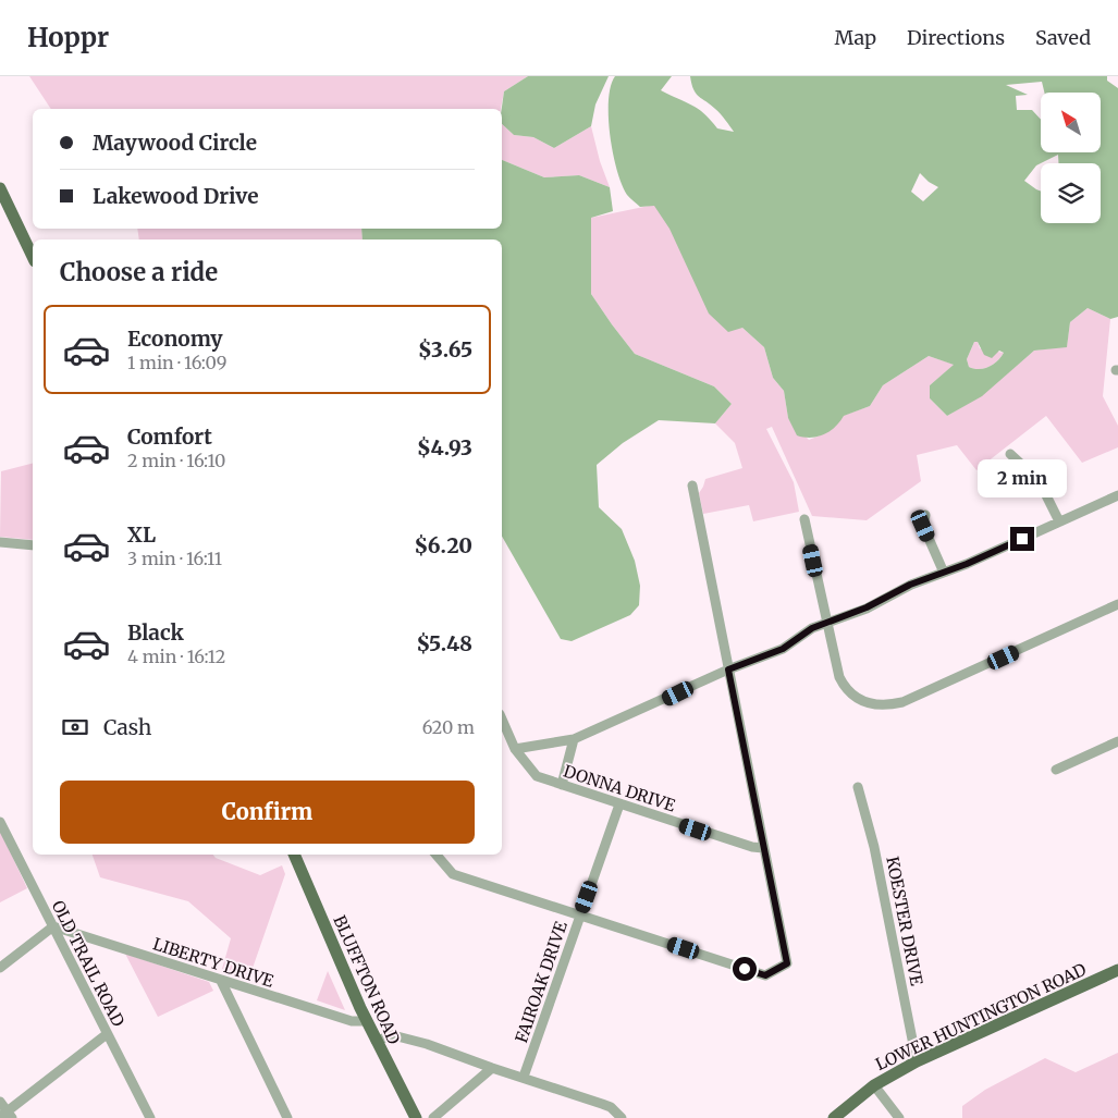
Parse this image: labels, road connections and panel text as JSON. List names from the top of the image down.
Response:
{
  "streets": {
    "main road": ["BLUFFTON ROAD", "LOWER HUNTINGTON ROAD"],
    "street": [
      "DONNA DRIVE",
      "KOESTER DRIVE",
      "LIBERTY DRIVE",
      "OLD TRAIL ROAD",
      "FAIROAK DRIVE"
    ]
  },
  "crossings": [
    ["DONNA DRIVE", "FAIROAK DRIVE"],
    ["KOESTER DRIVE", "LOWER HUNTINGTON ROAD"],
    ["LIBERTY DRIVE", "OLD TRAIL ROAD"],
    ["LIBERTY DRIVE", "BLUFFTON ROAD"]
  ],
  "north": "top left",
  "page": {
    "header": "Hoppr",
    "nav": ["Map", "Directions", "Saved"],
    "banner": ["Maywood Circle", "Lakewood Drive"],
    "heading": "Choose a ride",
    "list": [
      {
        "name": "Economy",
        "note": "1 min · 16:09",
        "value": "$3.65"
      },
      {
        "name": "Comfort",
        "note": "2 min · 16:10",
        "value": "$4.93"
      },
      {
        "name": "XL",
        "note": "3 min · 16:11",
        "value": "$6.20"
      },
      {
        "name": "Black",
        "note": "4 min · 16:12",
        "value": "$5.48"
      }
    ],
    "bubble": "2 min",
    "pay": ["Cash", "620 m"],
    "buttons": "Confirm"
  }
}
